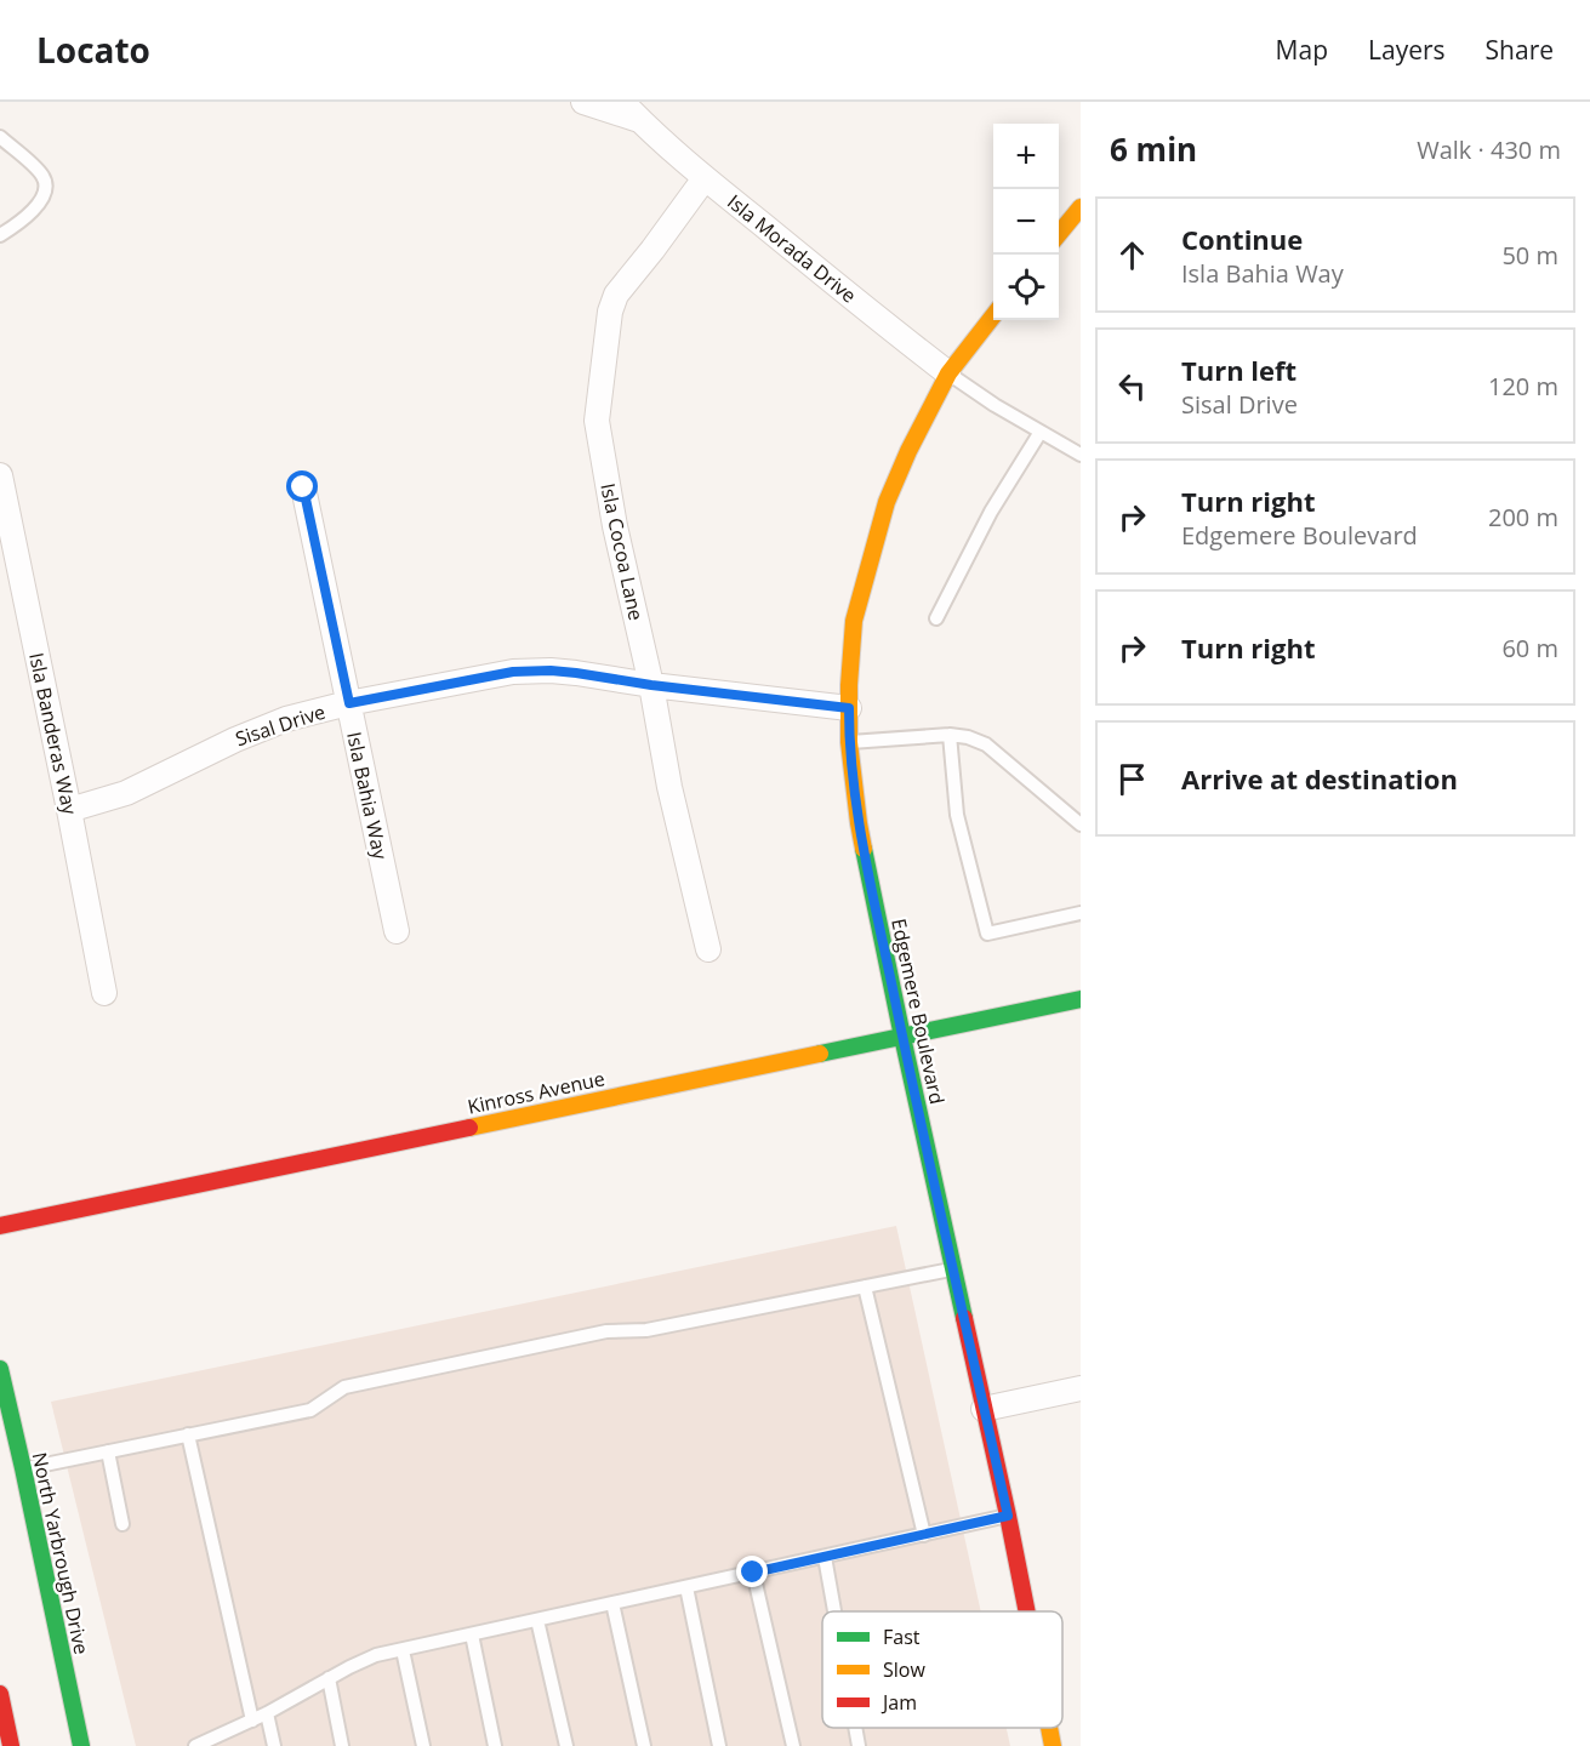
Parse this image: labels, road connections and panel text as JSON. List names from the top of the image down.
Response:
{
  "streets": {
    "main road": ["Edgemere Boulevard", "Kinross Avenue", "North Yarbrough Drive"],
    "street": [
      "Isla Morada Drive",
      "Isla Cocoa Lane",
      "Sisal Drive",
      "Isla Banderas Way",
      "Isla Bahia Way"
    ]
  },
  "crossings": [
    ["Isla Morada Drive", "Isla Cocoa Lane"],
    ["Isla Morada Drive", "Edgemere Boulevard"],
    ["Isla Cocoa Lane", "Sisal Drive"],
    ["Sisal Drive", "Isla Banderas Way"],
    ["Sisal Drive", "Isla Bahia Way"],
    ["Sisal Drive", "Edgemere Boulevard"],
    ["Edgemere Boulevard", "Kinross Avenue"]
  ],
  "legend": ["Fast", "Slow", "Jam"],
  "page": {
    "header": "Locato",
    "nav": ["Map", "Layers", "Share"],
    "heading": ["6 min", "Walk · 430 m"],
    "map_buttons": ["+", "−"],
    "list": [
      ["Continue", "Isla Bahia Way", "50 m"],
      ["Turn left", "Sisal Drive", "120 m"],
      ["Turn right", "Edgemere Boulevard", "200 m"],
      ["Turn right", "60 m"],
      "Arrive at destination"
    ]
  }
}
